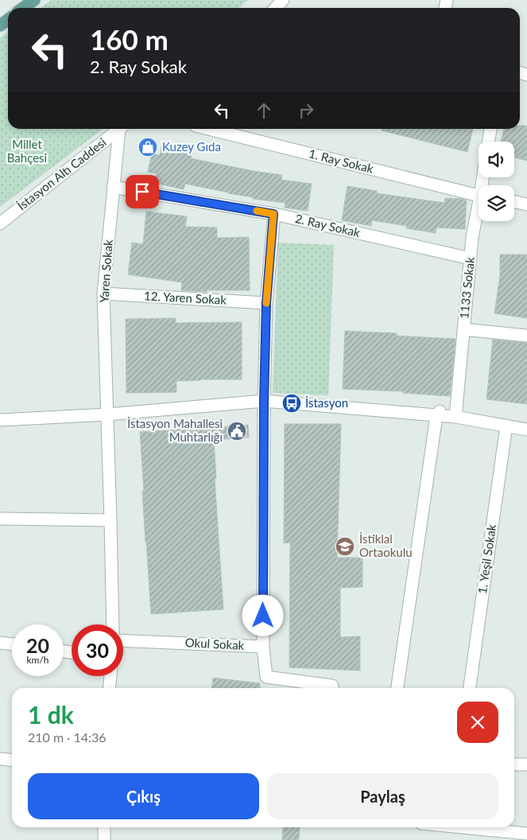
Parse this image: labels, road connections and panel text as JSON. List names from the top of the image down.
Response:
{
  "streets": {
    "street": [
      "1. Ray Sokak",
      "İstasyon Altı Caddesi",
      "2. Ray Sokak",
      "Yaren Sokak",
      "1133 Sokak",
      "12. Yaren Sokak",
      "1. Yeşil Sokak",
      "Okul Sokak"
    ]
  },
  "crossings": [
    ["2. Ray Sokak", "Yaren Sokak"],
    ["2. Ray Sokak", "1133 Sokak"],
    ["Yaren Sokak", "12. Yaren Sokak"]
  ],
  "parks": ["Millet Bahçesi"],
  "places": {
    "shop": ["Kuzey Gıda"],
    "bus stop": ["İstasyon"],
    "public building": ["İstasyon Mahallesi Muhtarlığı"],
    "school or university": ["İstiklal Ortaokulu"]
  },
  "page": {
    "turn": ["160 m", "2. Ray Sokak"],
    "speed": "20 km/h",
    "limit": "30",
    "heading": ["1 dk", "210 m · 14:36"],
    "buttons": ["Çıkış", "Paylaş"]
  }
}
